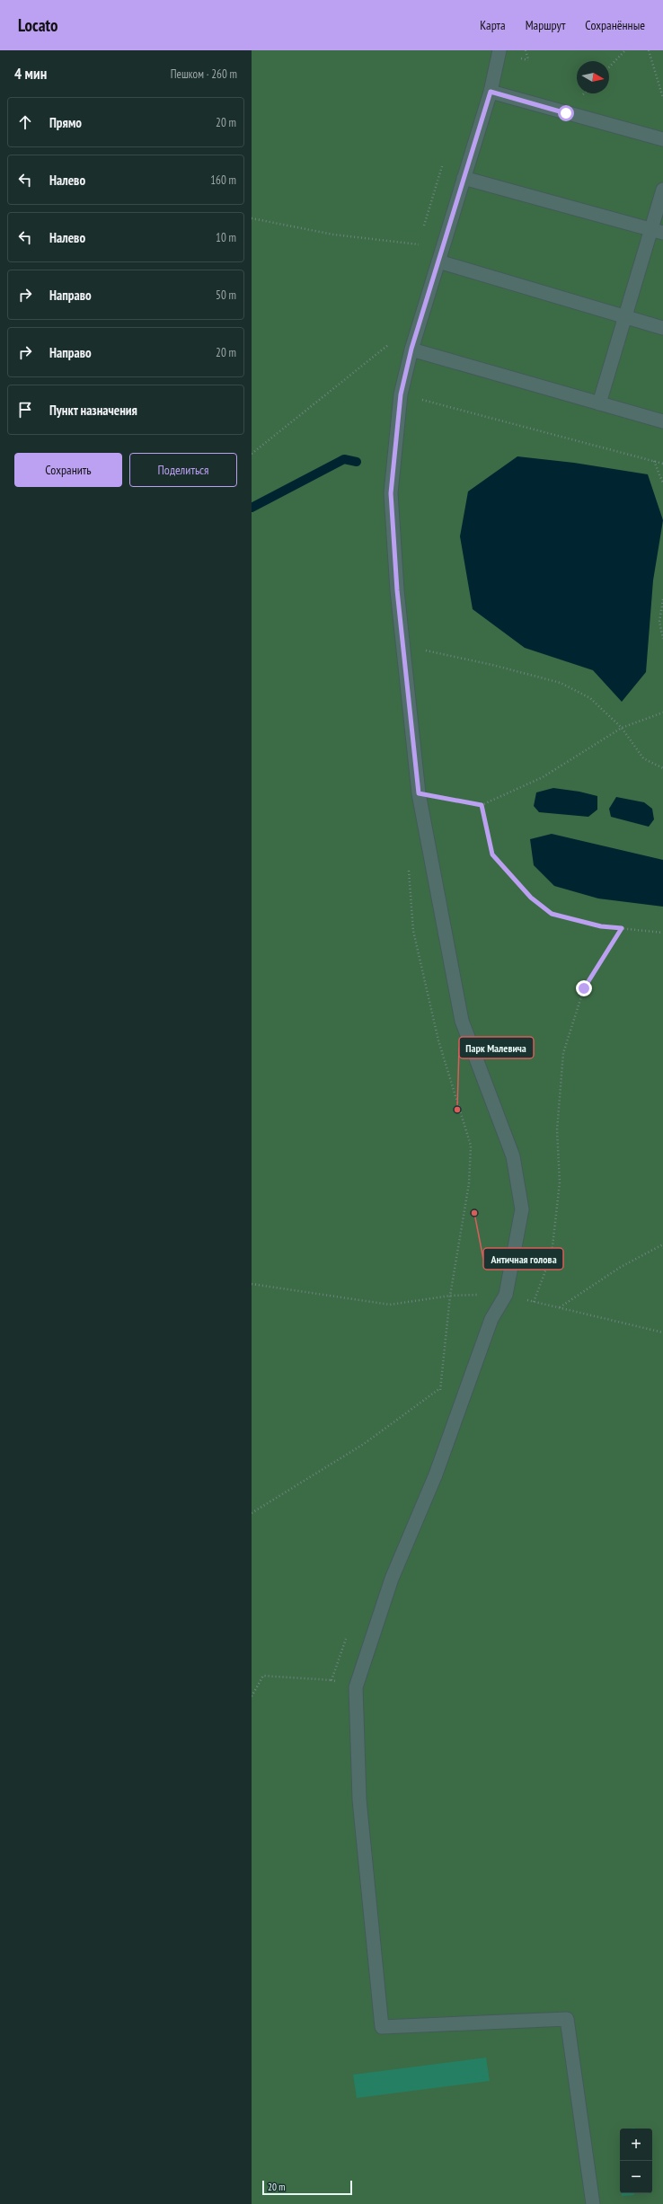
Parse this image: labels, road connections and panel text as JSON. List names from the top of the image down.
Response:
{
  "places": ["Парк Малевича", "Античная голова"],
  "scale_bar": "20 m",
  "north": "right",
  "page": {
    "header": "Locato",
    "nav": ["Карта", "Маршрут", "Сохранённые"],
    "heading": ["4 мин", "Пешком · 260 m"],
    "list": [
      ["Прямо", "20 m"],
      ["Налево", "160 m"],
      ["Налево", "10 m"],
      ["Направо", "50 m"],
      ["Направо", "20 m"],
      "Пункт назначения"
    ],
    "buttons": ["Сохранить", "Поделиться"],
    "map_buttons": ["+", "−"],
    "scale": "20 m"
  }
}
